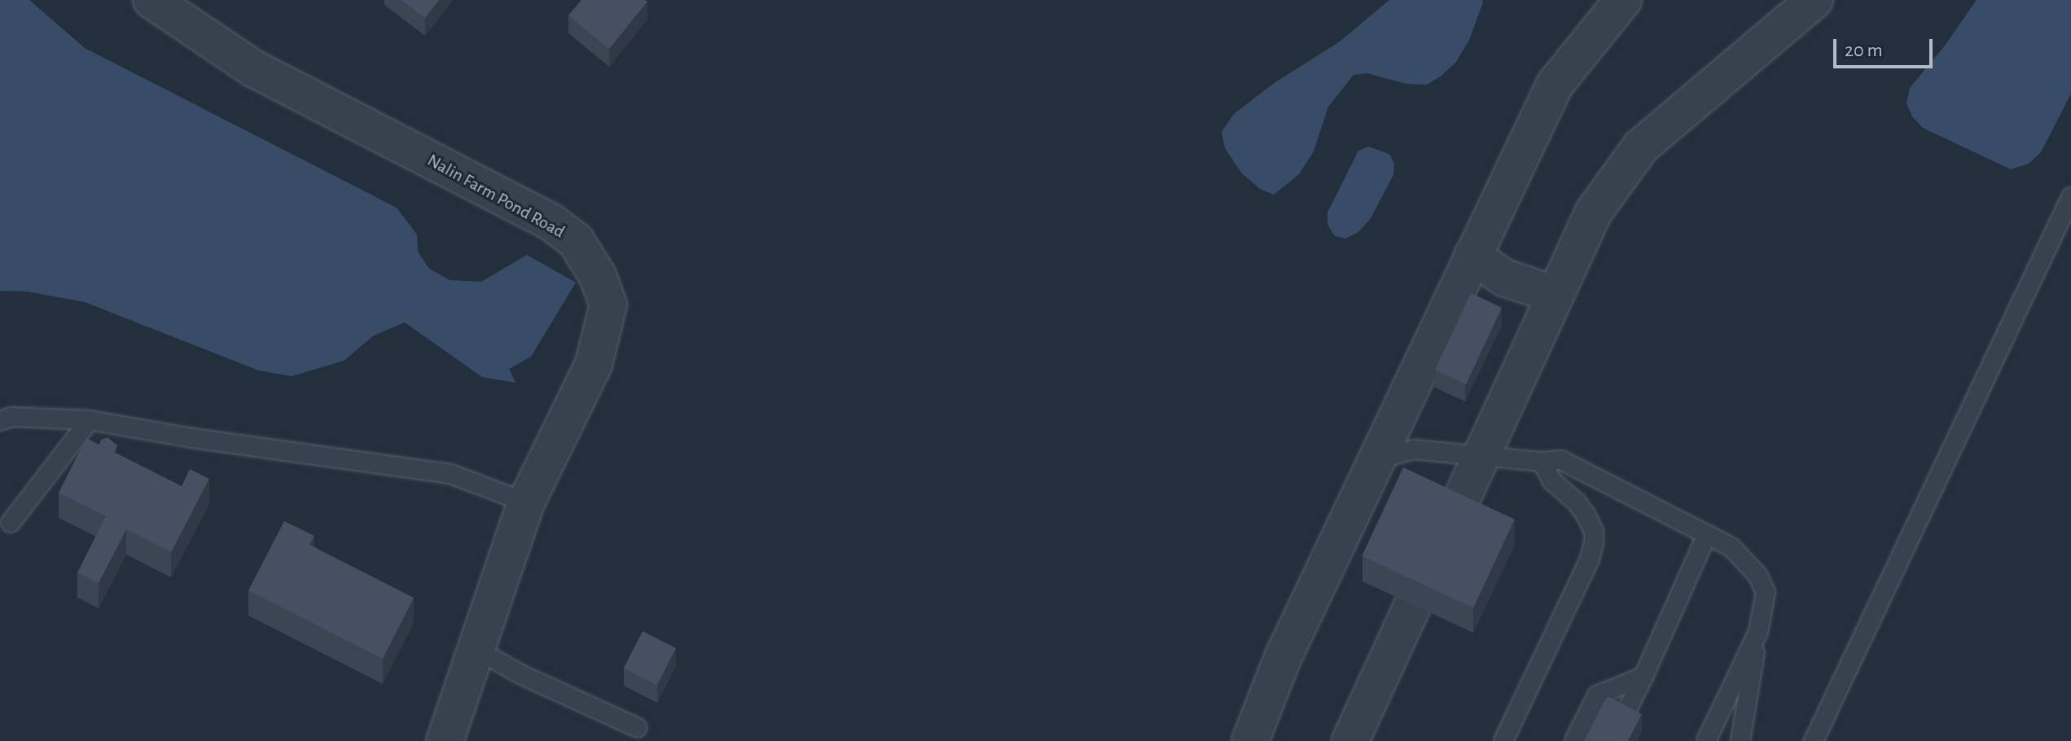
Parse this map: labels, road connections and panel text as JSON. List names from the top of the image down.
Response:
{
  "streets": {
    "street": ["Nalin Farm Pond Road"]
  },
  "scale_bar": "20 m"
}
